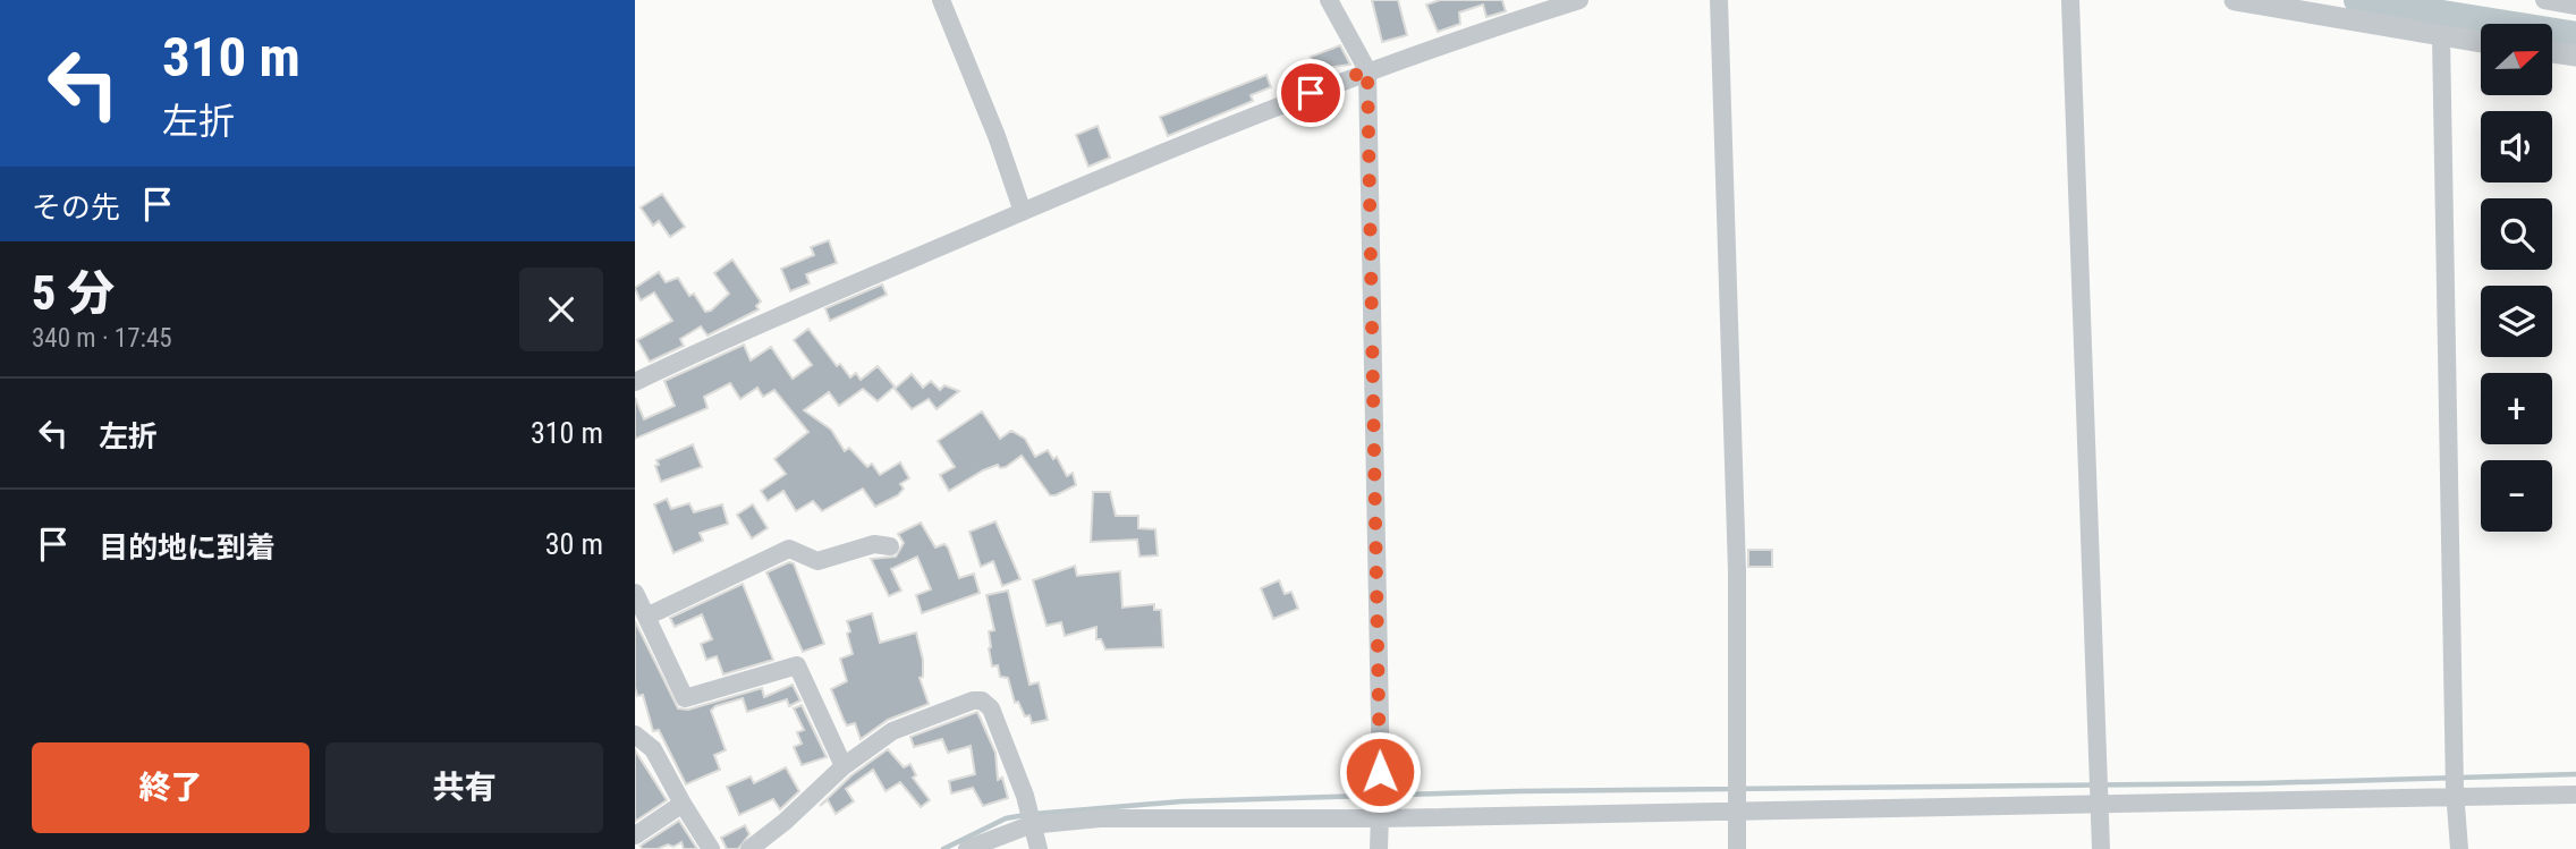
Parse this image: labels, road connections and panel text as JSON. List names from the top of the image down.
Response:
{
  "north": "right",
  "page": {
    "turn": ["310 m", "左折"],
    "map_buttons": ["+", "−"],
    "then": "その先",
    "heading": ["5 分", "340 m · 17:45"],
    "list": [
      {
        "name": "左折",
        "value": "310 m"
      },
      {
        "name": "目的地に到着",
        "value": "30 m"
      }
    ],
    "buttons": ["終了", "共有"]
  }
}
